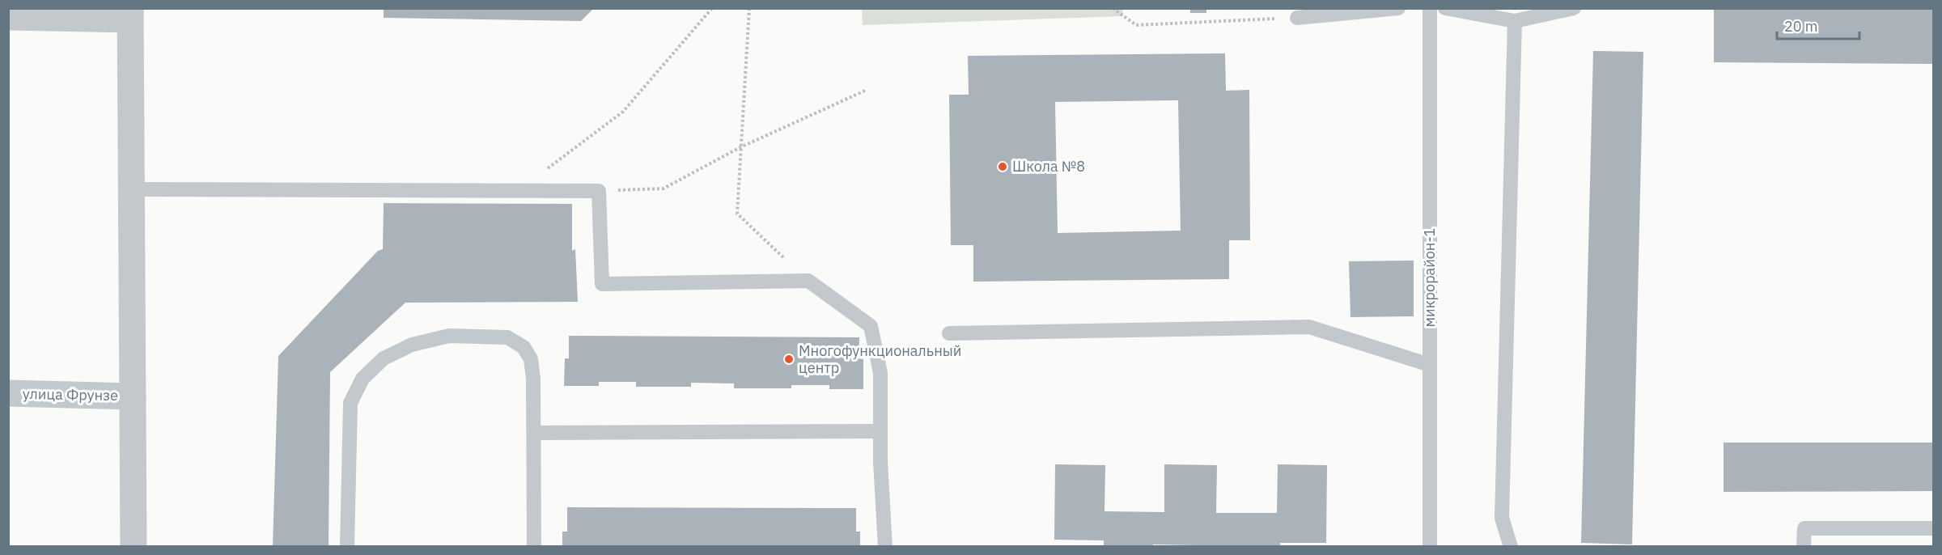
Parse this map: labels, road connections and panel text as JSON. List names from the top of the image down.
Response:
{
  "streets": {
    "street": ["улица Фрунзе"],
    "lane": ["микрорайон-1"]
  },
  "places": ["Школа №8", "Многофункциональный центр"],
  "scale_bar": "20 m"
}
